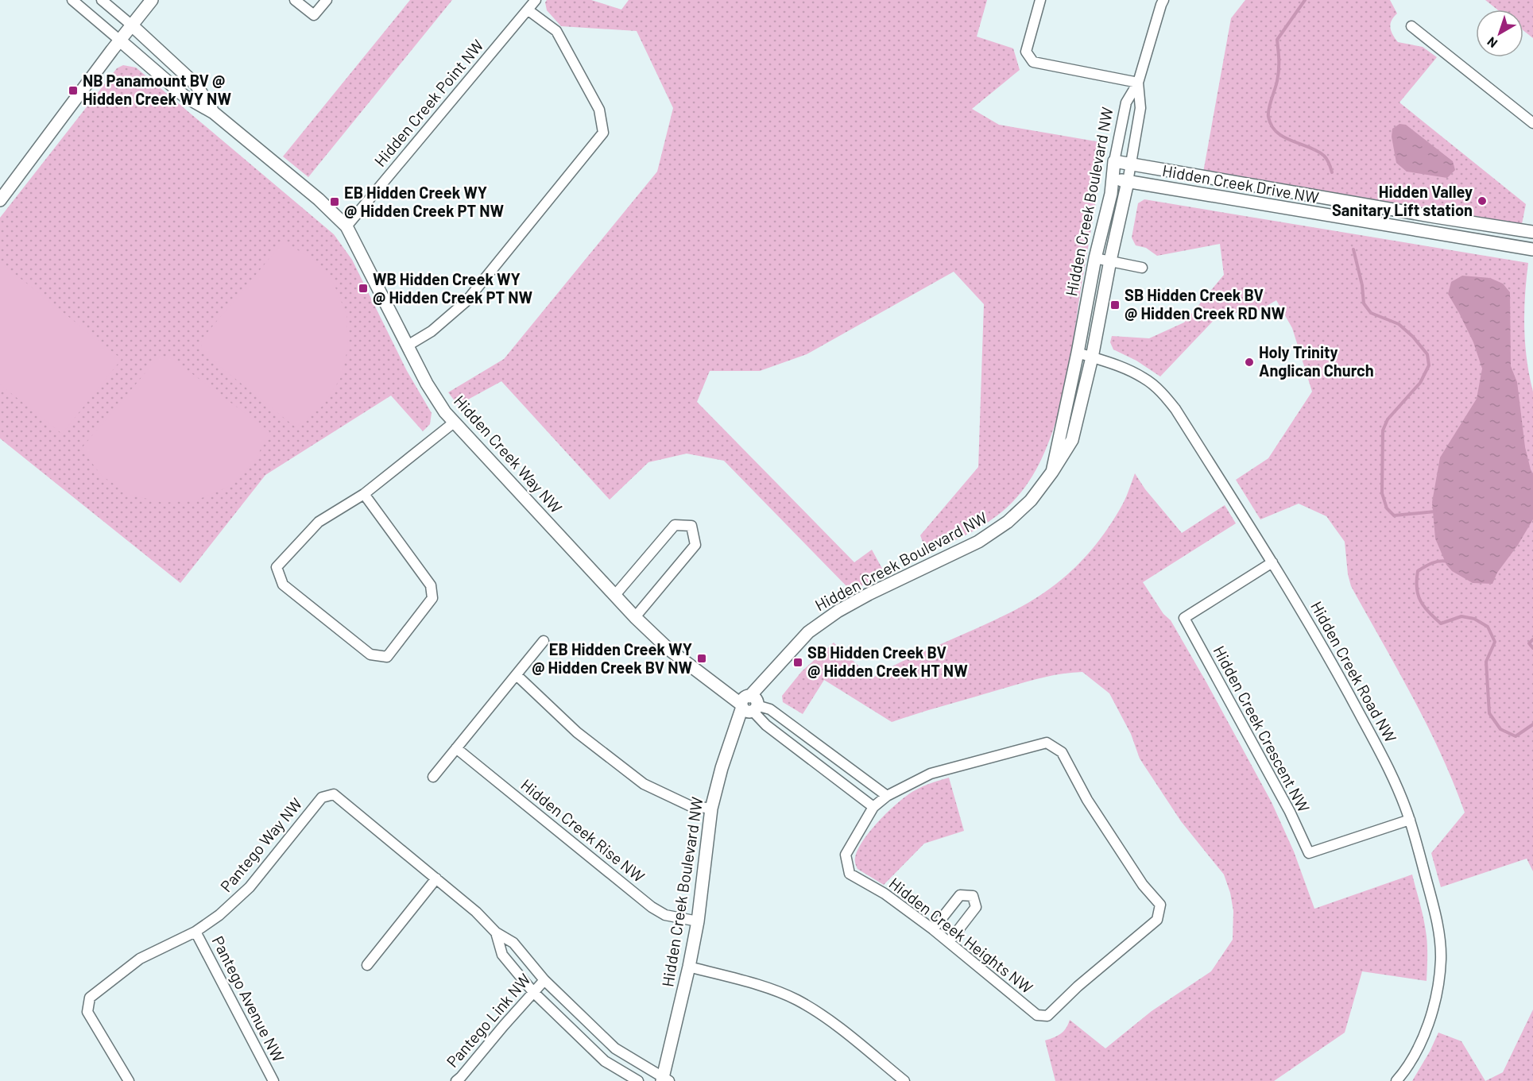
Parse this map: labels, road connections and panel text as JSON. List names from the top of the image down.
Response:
{
  "streets": {
    "street": [
      "Hidden Creek Point NW",
      "Hidden Creek Drive NW",
      "Hidden Creek Boulevard NW",
      "Hidden Creek Way NW",
      "Hidden Creek Road NW",
      "Hidden Creek Crescent NW",
      "Hidden Creek Rise NW",
      "Pantego Way NW",
      "Hidden Creek Heights NW",
      "Pantego Avenue NW",
      "Pantego Link NW"
    ]
  },
  "crossings": [
    ["Hidden Creek Point NW", "Hidden Creek Way NW"],
    ["Hidden Creek Drive NW", "Hidden Creek Boulevard NW"],
    ["Hidden Creek Boulevard NW", "Hidden Creek Way NW"],
    ["Hidden Creek Boulevard NW", "Hidden Creek Road NW"],
    ["Hidden Creek Boulevard NW", "Hidden Creek Rise NW"],
    ["Hidden Creek Boulevard NW", "Pantego Way NW"],
    ["Hidden Creek Way NW", "Hidden Creek Heights NW"],
    ["Hidden Creek Road NW", "Hidden Creek Crescent NW"],
    ["Pantego Way NW", "Pantego Avenue NW"],
    ["Pantego Way NW", "Pantego Link NW"]
  ],
  "places": {
    "transit": [
      "NB Panamount BV @ Hidden Creek WY NW",
      "EB Hidden Creek WY @ Hidden Creek PT NW",
      "WB Hidden Creek WY @ Hidden Creek PT NW",
      "SB Hidden Creek BV @ Hidden Creek RD NW",
      "EB Hidden Creek WY @ Hidden Creek BV NW",
      "SB Hidden Creek BV @ Hidden Creek HT NW"
    ],
    "other": ["Hidden Valley Sanitary Lift station", "Holy Trinity Anglican Church"]
  },
  "north": "bottom left"
}
